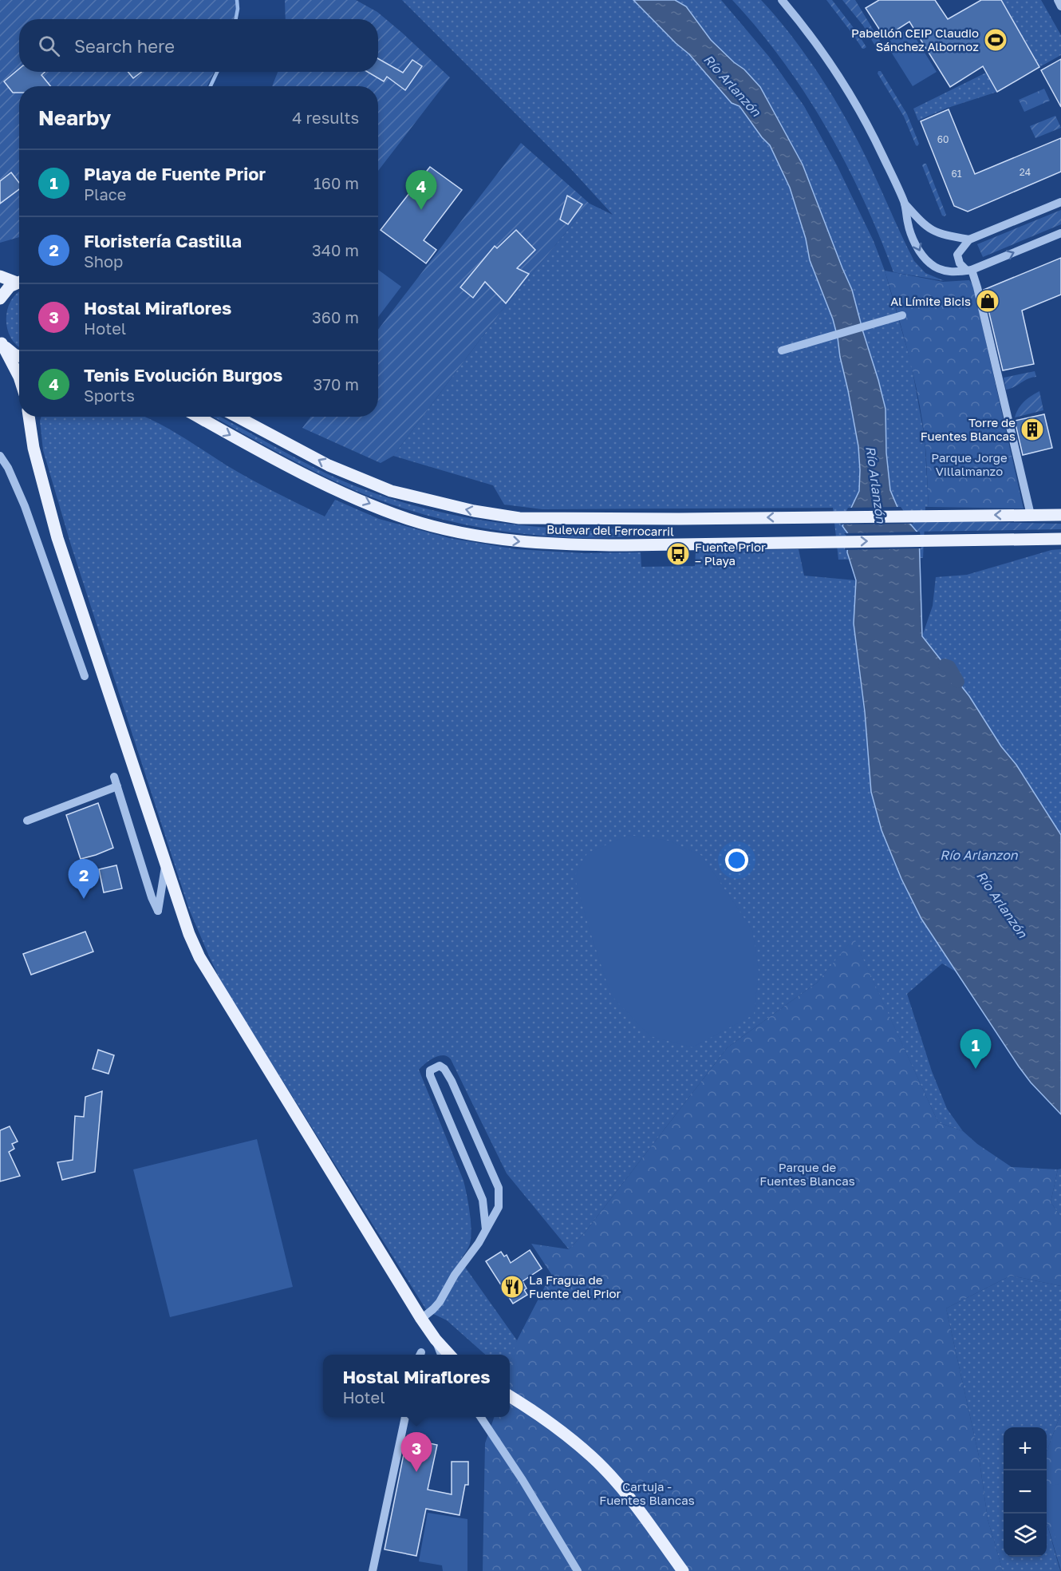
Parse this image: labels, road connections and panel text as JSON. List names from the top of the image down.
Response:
{
  "streets": {
    "main road": ["Bulevar del Ferrocarril"]
  },
  "water": ["Río Arlanzón", "Río Arlanzon"],
  "parks": ["Parque Jorge Villalmanzo", "Parque de Fuentes Blancas", "Cartuja - Fuentes Blancas"],
  "places": {
    "sports": ["Pabellón CEIP Claudio Sánchez Albornoz"],
    "shop": ["Al Límite Bicis"],
    "building": ["Torre de Fuentes Blancas"],
    "bus stop": ["Fuente Prior – Playa"],
    "restaurant": ["La Fragua de Fuente del Prior"]
  },
  "house_numbers": ["60", "24", "61"],
  "page": {
    "search": "Search here",
    "heading": ["Nearby", "4 results"],
    "list": [
      {
        "mark": "1",
        "name": "Playa de Fuente Prior",
        "note": "Place",
        "value": "160 m"
      },
      {
        "mark": "2",
        "name": "Floristería Castilla",
        "note": "Shop",
        "value": "340 m"
      },
      {
        "mark": "3",
        "name": "Hostal Miraflores",
        "note": "Hotel",
        "value": "360 m"
      },
      {
        "mark": "4",
        "name": "Tenis Evolución Burgos",
        "note": "Sports",
        "value": "370 m"
      }
    ],
    "pins": [
      "4",
      "2",
      "1",
      "3"
    ],
    "popup": ["Hostal Miraflores", "Hotel"],
    "map_buttons": ["+", "−"]
  }
}
